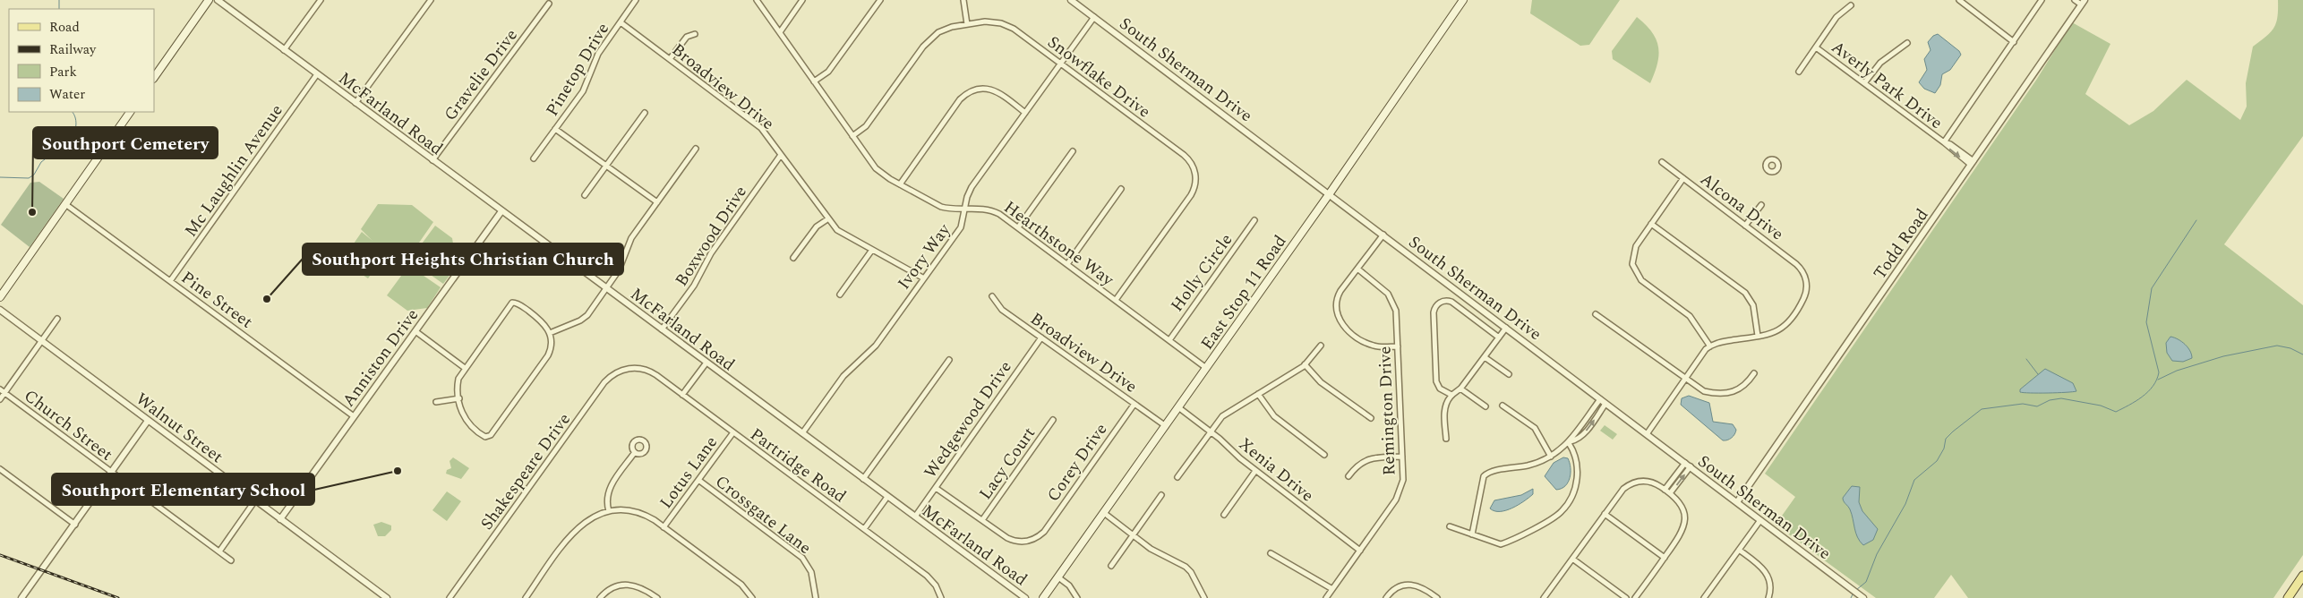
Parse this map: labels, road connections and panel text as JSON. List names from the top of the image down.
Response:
{
  "streets": {
    "main road": ["East Stop 11 Road"],
    "street": [
      "Pinetop Drive",
      "South Sherman Drive",
      "Gravelie Drive",
      "Snowflake Drive",
      "Averly Park Drive",
      "Broadview Drive",
      "McFarland Road",
      "Mc Laughlin Avenue",
      "Alcona Drive",
      "Boxwood Drive",
      "Hearthstone Way",
      "Todd Road",
      "Ivory Way",
      "Holly Circle",
      "Pine Street",
      "Anniston Drive",
      "Remington Drive",
      "Wedgewood Drive",
      "Church Street",
      "Walnut Street",
      "Corey Drive",
      "Lacy Court",
      "Partridge Road",
      "Xenia Drive",
      "Shakespeare Drive",
      "Lotus Lane",
      "Crossgate Lane"
    ]
  },
  "crossings": [
    ["Pinetop Drive", "Broadview Drive"],
    ["South Sherman Drive", "Todd Road"],
    ["South Sherman Drive", "Ivory Way"],
    ["South Sherman Drive", "East Stop 11 Road"],
    ["Gravelie Drive", "McFarland Road"],
    ["Snowflake Drive", "Hearthstone Way"],
    ["Snowflake Drive", "Ivory Way"],
    ["Averly Park Drive", "Todd Road"],
    ["Broadview Drive", "Boxwood Drive"],
    ["Broadview Drive", "Ivory Way"],
    ["Broadview Drive", "East Stop 11 Road"],
    ["Broadview Drive", "Wedgewood Drive"],
    ["Broadview Drive", "Corey Drive"],
    ["McFarland Road", "Mc Laughlin Avenue"],
    ["McFarland Road", "Boxwood Drive"],
    ["McFarland Road", "Ivory Way"],
    ["McFarland Road", "Anniston Drive"],
    ["McFarland Road", "Wedgewood Drive"],
    ["Mc Laughlin Avenue", "Pine Street"],
    ["Hearthstone Way", "Ivory Way"],
    ["Hearthstone Way", "Holly Circle"],
    ["Hearthstone Way", "East Stop 11 Road"],
    ["East Stop 11 Road", "Xenia Drive"],
    ["Pine Street", "Anniston Drive"],
    ["Anniston Drive", "Walnut Street"],
    ["Remington Drive", "Xenia Drive"],
    ["Corey Drive", "Lacy Court"],
    ["Partridge Road", "Shakespeare Drive"],
    ["Partridge Road", "Lotus Lane"],
    ["Lotus Lane", "Crossgate Lane"]
  ],
  "places": ["Southport Cemetery", "Southport Heights Christian Church", "Southport Elementary School"],
  "legend": [
    "Road",
    "Railway",
    "Park",
    "Water"
  ]
}
